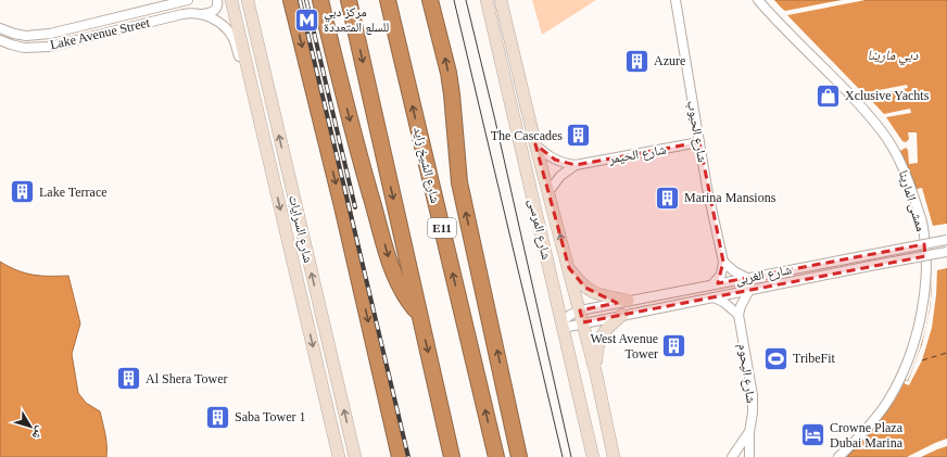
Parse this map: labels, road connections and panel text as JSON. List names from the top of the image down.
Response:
{
  "streets": {
    "highway": ["شارع الشيخ زايد", "E11"],
    "main road": ["شارع السرايات", "شارع المرسى"],
    "street": [
      "Lake Avenue Street",
      "شارع الحبوب",
      "شارع الحيمر",
      "ممشى المارينا",
      "شارع الغربى",
      "شارع اليحوم"
    ]
  },
  "crossings": [
    ["شارع الحبوب", "شارع الحيمر"],
    ["شارع الحيمر", "شارع المرسى"],
    ["شارع المرسى", "شارع الغربى"]
  ],
  "water": ["دبي مارينا"],
  "places": {
    "metro station": ["مركز دبي للسلع المتعددة"],
    "building": [
      "Azure",
      "The Cascades",
      "Lake Terrace",
      "Marina Mansions",
      "West Avenue Tower",
      "Al Shera Tower",
      "Saba Tower 1"
    ],
    "shop": ["Xclusive Yachts"],
    "sports": ["TribeFit"],
    "hotel": ["Crowne Plaza Dubai Marina"]
  },
  "north": "bottom right"
}
